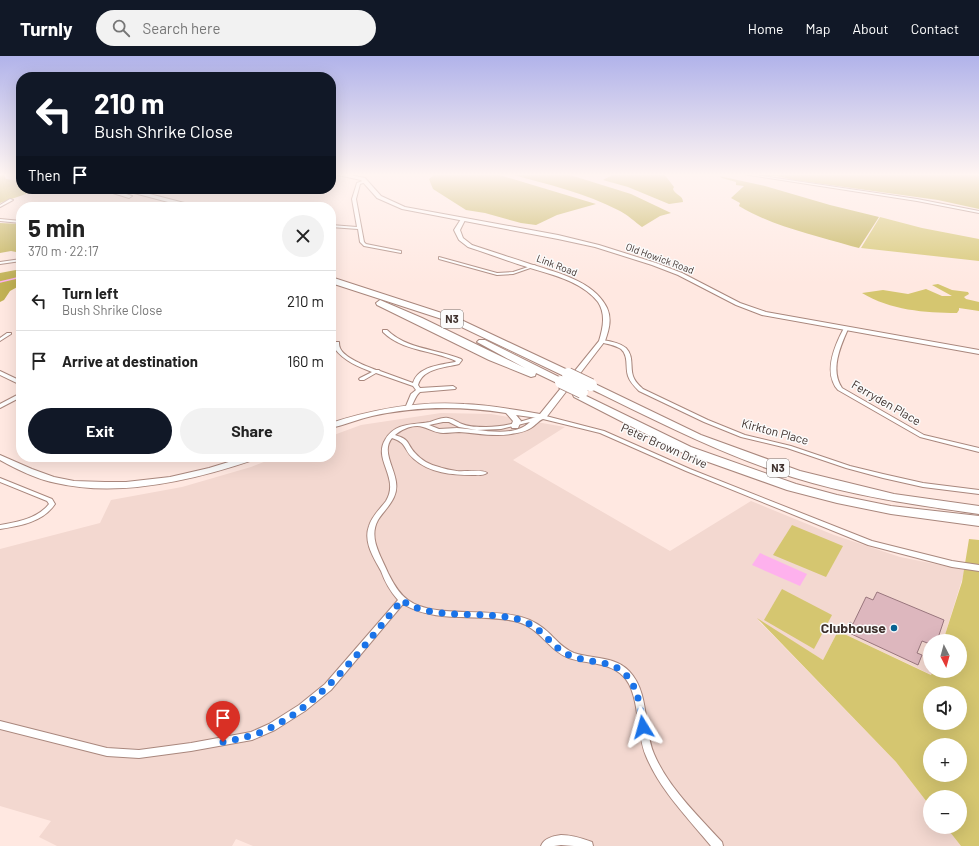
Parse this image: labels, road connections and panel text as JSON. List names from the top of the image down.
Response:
{
  "streets": {
    "highway": ["N3"],
    "main road": ["Old Howick Road"],
    "street": [
      "Link Road",
      "Ferryden Place",
      "Kirkton Place",
      "Peter Brown Drive"
    ]
  },
  "crossings": [
    ["Old Howick Road", "Link Road"],
    ["Old Howick Road", "Ferryden Place"],
    ["Link Road", "Kirkton Place"],
    ["Link Road", "Peter Brown Drive"]
  ],
  "places": ["Clubhouse"],
  "north": "bottom",
  "page": {
    "header": "Turnly",
    "search": "Search here",
    "nav": [
      "Home",
      "Map",
      "About",
      "Contact"
    ],
    "turn": ["210 m", "Bush Shrike Close"],
    "then": "Then",
    "heading": ["5 min", "370 m · 22:17"],
    "list": [
      {
        "name": "Turn left",
        "note": "Bush Shrike Close",
        "value": "210 m"
      },
      {
        "name": "Arrive at destination",
        "value": "160 m"
      }
    ],
    "buttons": ["Exit", "Share"],
    "map_buttons": ["+", "−"]
  }
}
